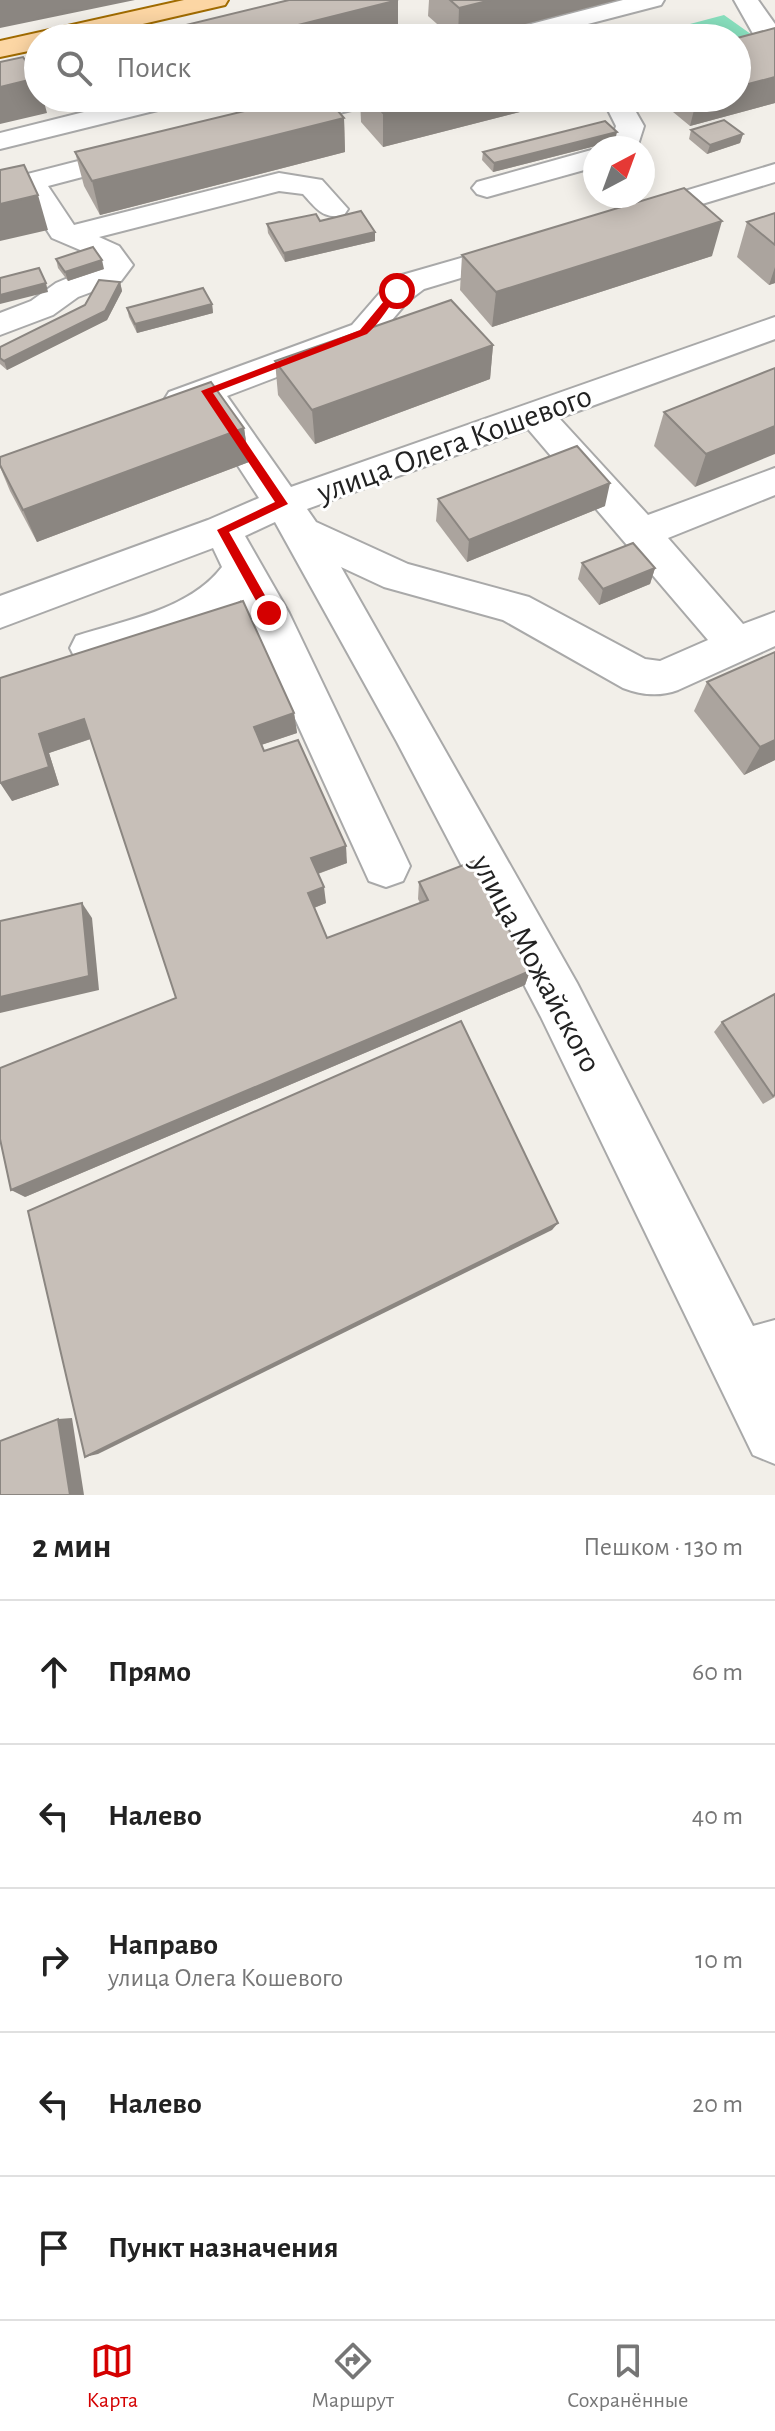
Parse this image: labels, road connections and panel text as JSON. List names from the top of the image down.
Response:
{
  "streets": {
    "lane": ["улица Олега Кошевого", "улица Можайского"]
  },
  "crossings": [
    ["улица Олега Кошевого", "улица Можайского"]
  ],
  "north": "top right",
  "page": {
    "search": "Поиск",
    "heading": ["2 мин", "Пешком · 130 m"],
    "list": [
      ["Прямо", "60 m"],
      ["Налево", "40 m"],
      ["Направо", "улица Олега Кошевого", "10 m"],
      ["Налево", "20 m"],
      "Пункт назначения"
    ],
    "nav": ["Карта", "Маршрут", "Сохранённые"]
  }
}
